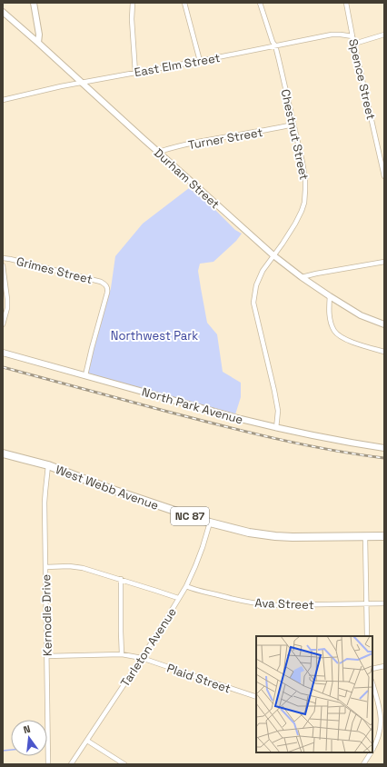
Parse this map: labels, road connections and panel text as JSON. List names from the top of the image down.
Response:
{
  "streets": {
    "highway": ["West Webb Avenue", "NC 87"],
    "street": [
      "East Elm Street",
      "Spence Street",
      "Chestnut Street",
      "Turner Street",
      "Durham Street",
      "Grimes Street",
      "North Park Avenue",
      "Ava Street",
      "Kernodle Drive",
      "Tarleton Avenue",
      "Plaid Street"
    ]
  },
  "crossings": [
    ["East Elm Street", "Spence Street"],
    ["East Elm Street", "Chestnut Street"],
    ["East Elm Street", "Durham Street"],
    ["Chestnut Street", "Turner Street"],
    ["Chestnut Street", "Durham Street"],
    ["Chestnut Street", "North Park Avenue"],
    ["Turner Street", "Durham Street"],
    ["Grimes Street", "North Park Avenue"],
    ["West Webb Avenue", "Kernodle Drive"],
    ["West Webb Avenue", "Tarleton Avenue"],
    ["Ava Street", "Tarleton Avenue"],
    ["Kernodle Drive", "Plaid Street"],
    ["Tarleton Avenue", "Plaid Street"]
  ],
  "parks": ["Northwest Park"],
  "north": "top"
}
